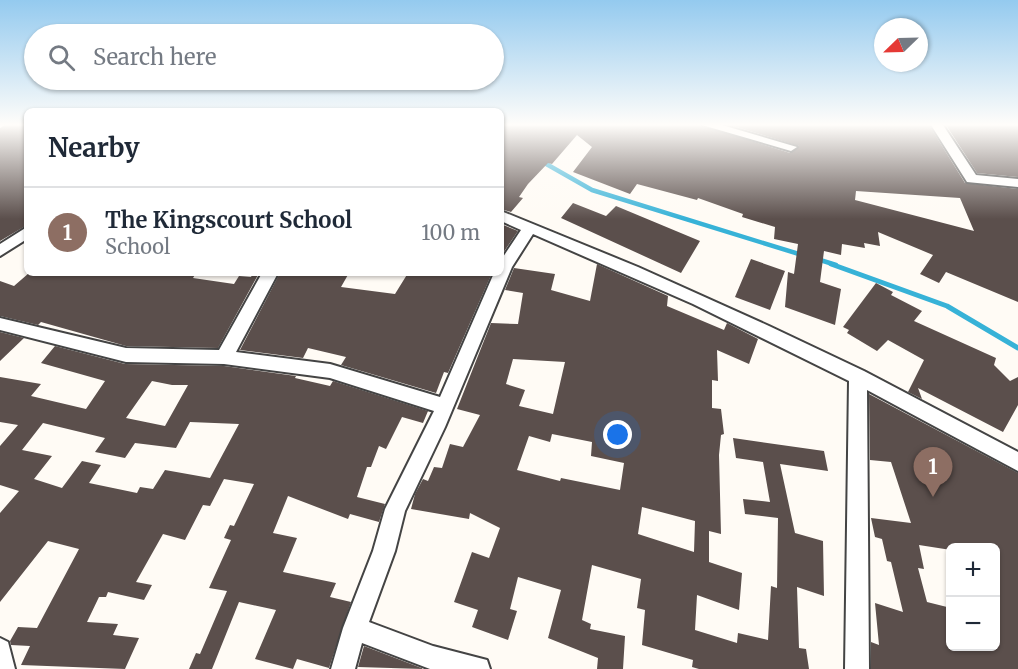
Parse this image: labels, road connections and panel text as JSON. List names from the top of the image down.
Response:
{
  "north": "bottom left",
  "page": {
    "search": "Search here",
    "heading": "Nearby",
    "list": [
      {
        "mark": "1",
        "name": "The Kingscourt School",
        "note": "School",
        "value": "100 m"
      }
    ],
    "pins": "1",
    "map_buttons": ["+", "−"]
  }
}
